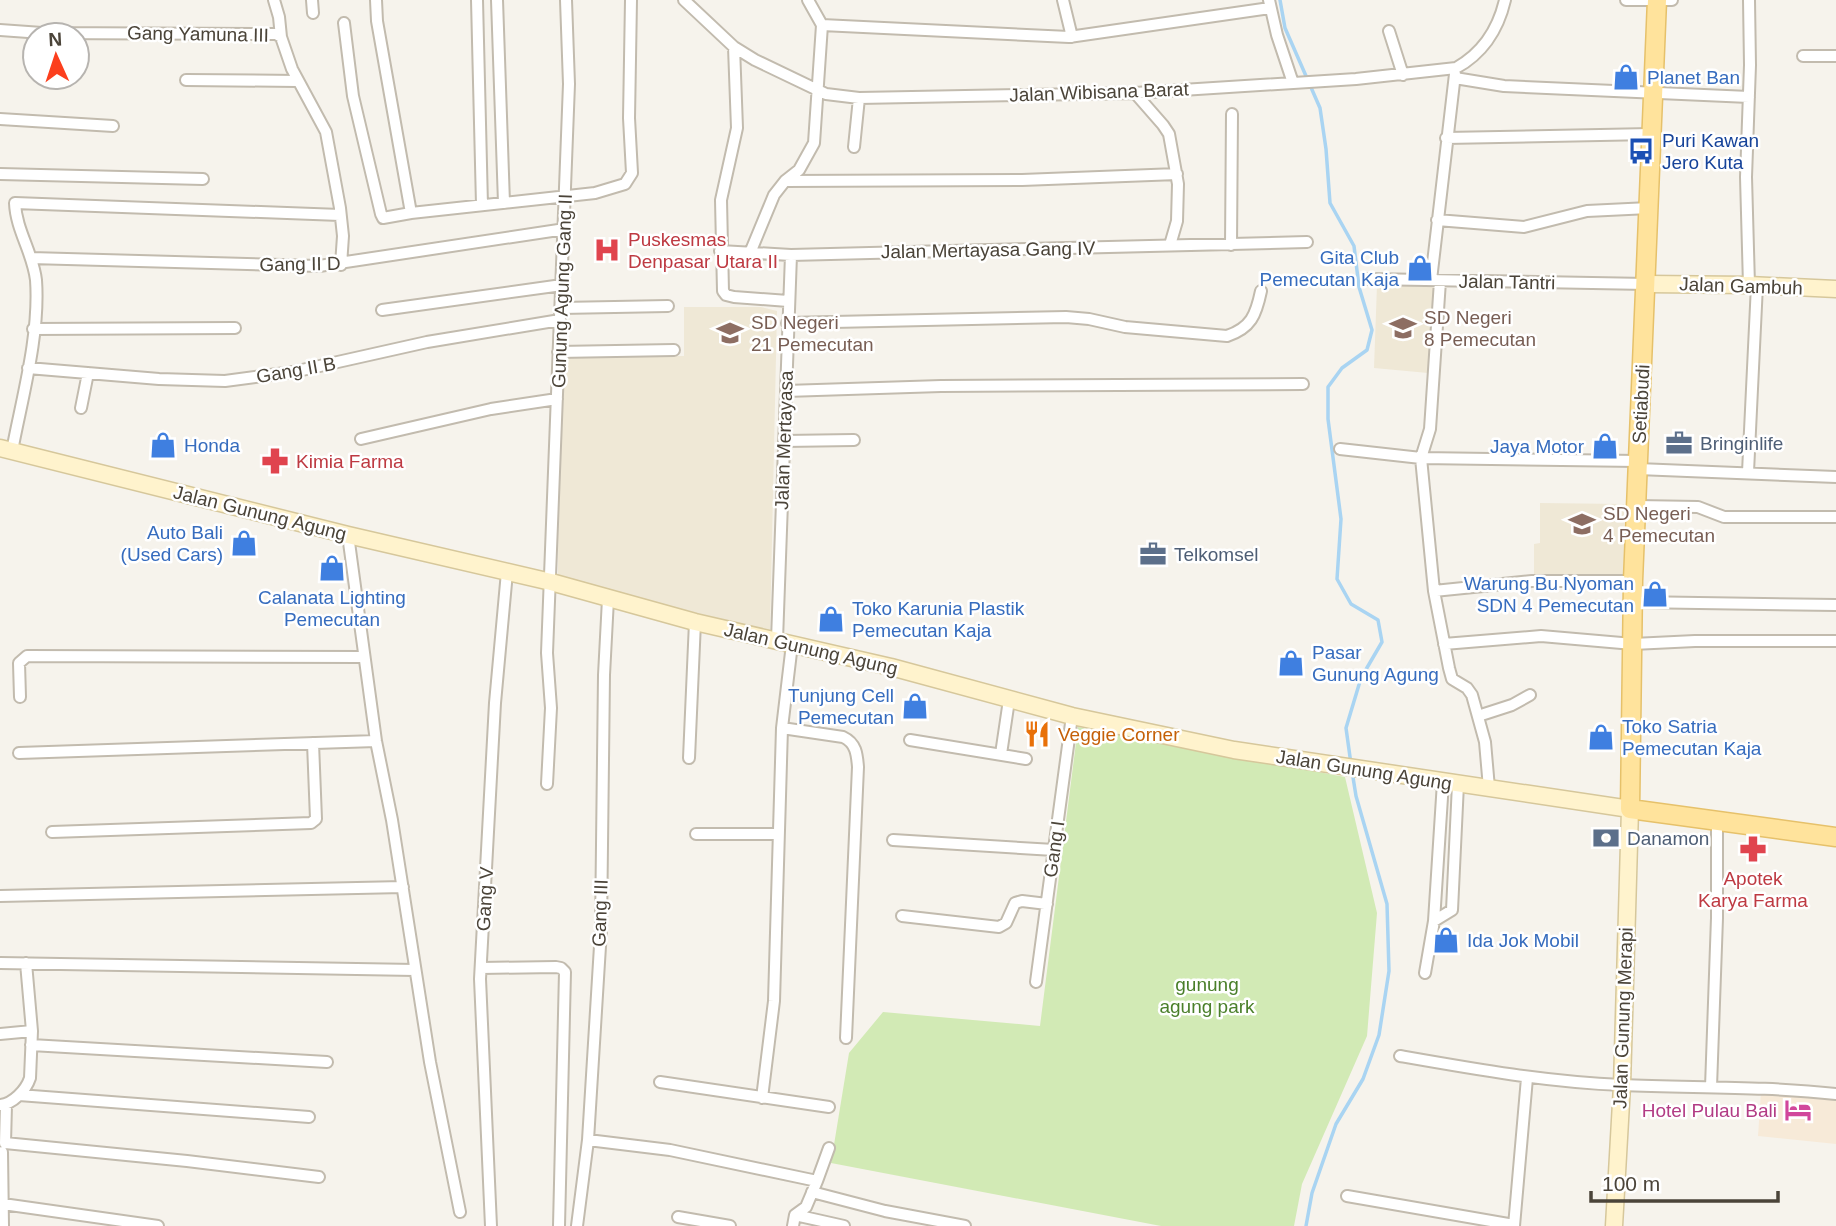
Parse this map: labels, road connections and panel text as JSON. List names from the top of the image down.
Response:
{
  "streets": {
    "main road": [
      "Jalan Gambuh",
      "Setiabudi",
      "Jalan Gunung Agung",
      "Jalan Gunung Merapi"
    ],
    "street": [
      "Gang Yamuna III",
      "Jalan Wibisana Barat",
      "Jalan Mertayasa Gang IV",
      "Gang II D",
      "Jalan Tantri",
      "Gunung Agung Gang II",
      "Gang II B",
      "Jalan Mertayasa",
      "Gang I",
      "Gang V",
      "Gang III"
    ]
  },
  "crossings": [
    ["Gang Yamuna III", "Gang II D"],
    ["Jalan Wibisana Barat", "Setiabudi"],
    ["Gang II D", "Gunung Agung Gang II"],
    ["Jalan Tantri", "Jalan Gambuh"],
    ["Jalan Tantri", "Setiabudi"],
    ["Jalan Gambuh", "Setiabudi"],
    ["Gunung Agung Gang II", "Gang II B"],
    ["Gunung Agung Gang II", "Jalan Gunung Agung"],
    ["Setiabudi", "Jalan Gunung Agung"],
    ["Setiabudi", "Jalan Gunung Merapi"],
    ["Jalan Mertayasa", "Jalan Gunung Agung"],
    ["Jalan Gunung Agung", "Gang I"],
    ["Jalan Gunung Agung", "Gang V"],
    ["Jalan Gunung Agung", "Gang III"],
    ["Jalan Gunung Agung", "Jalan Gunung Merapi"]
  ],
  "parks": ["gunung agung park"],
  "places": {
    "shop": [
      "Planet Ban",
      "Gita Club Pemecutan Kaja",
      "Honda",
      "Jaya Motor",
      "Auto Bali (Used Cars)",
      "Calanata Lighting Pemecutan",
      "Warung Bu Nyoman SDN 4 Pemecutan",
      "Toko Karunia Plastik Pemecutan Kaja",
      "Pasar Gunung Agung",
      "Tunjung Cell Pemecutan",
      "Toko Satria Pemecutan Kaja",
      "Ida Jok Mobil"
    ],
    "bus stop": ["Puri Kawan Jero Kuta"],
    "hospital": ["Puskesmas Denpasar Utara II"],
    "school or university": ["SD Negeri 8 Pemecutan", "SD Negeri 21 Pemecutan", "SD Negeri 4 Pemecutan"],
    "office": ["Bringinlife", "Telkomsel"],
    "pharmacy": ["Kimia Farma", "Apotek Karya Farma"],
    "restaurant": ["Veggie Corner"],
    "bank": ["Danamon"],
    "hotel": ["Hotel Pulau Bali"]
  },
  "scale_bar": "100 m",
  "north": "top"
}
